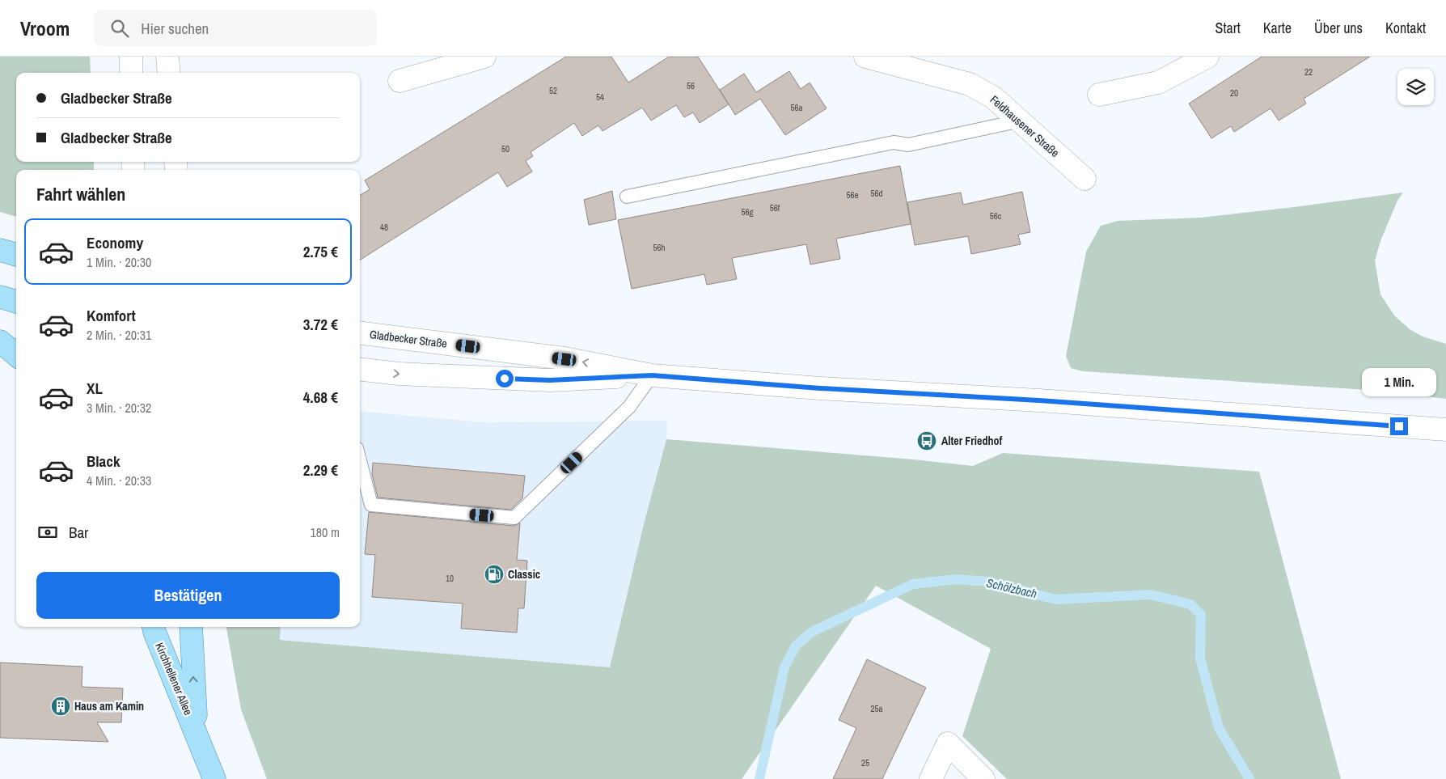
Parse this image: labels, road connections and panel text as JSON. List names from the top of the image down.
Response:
{
  "streets": {
    "main road": ["Feldhausener Straße", "Gladbecker Straße", "Kirchhellener Allee"]
  },
  "water": ["Schölzbach"],
  "places": {
    "bus stop": ["Alter Friedhof"],
    "fuel station": ["Classic"],
    "building": ["Haus am Kamin"]
  },
  "house_numbers": [
    "22",
    "56",
    "52",
    "20",
    "54",
    "56a",
    "50",
    "56d",
    "56e",
    "56f",
    "56g",
    "56c",
    "48",
    "56h",
    "10",
    "25a",
    "25"
  ],
  "page": {
    "header": "Vroom",
    "search": "Hier suchen",
    "nav": [
      "Start",
      "Karte",
      "Über uns",
      "Kontakt"
    ],
    "banner": ["Gladbecker Straße", "Gladbecker Straße"],
    "heading": "Fahrt wählen",
    "list": [
      {
        "name": "Economy",
        "note": "1 Min. · 20:30",
        "value": "2.75 €"
      },
      {
        "name": "Komfort",
        "note": "2 Min. · 20:31",
        "value": "3.72 €"
      },
      {
        "name": "XL",
        "note": "3 Min. · 20:32",
        "value": "4.68 €"
      },
      {
        "name": "Black",
        "note": "4 Min. · 20:33",
        "value": "2.29 €"
      }
    ],
    "bubble": "1 Min.",
    "pay": ["Bar", "180 m"],
    "buttons": "Bestätigen"
  }
}
